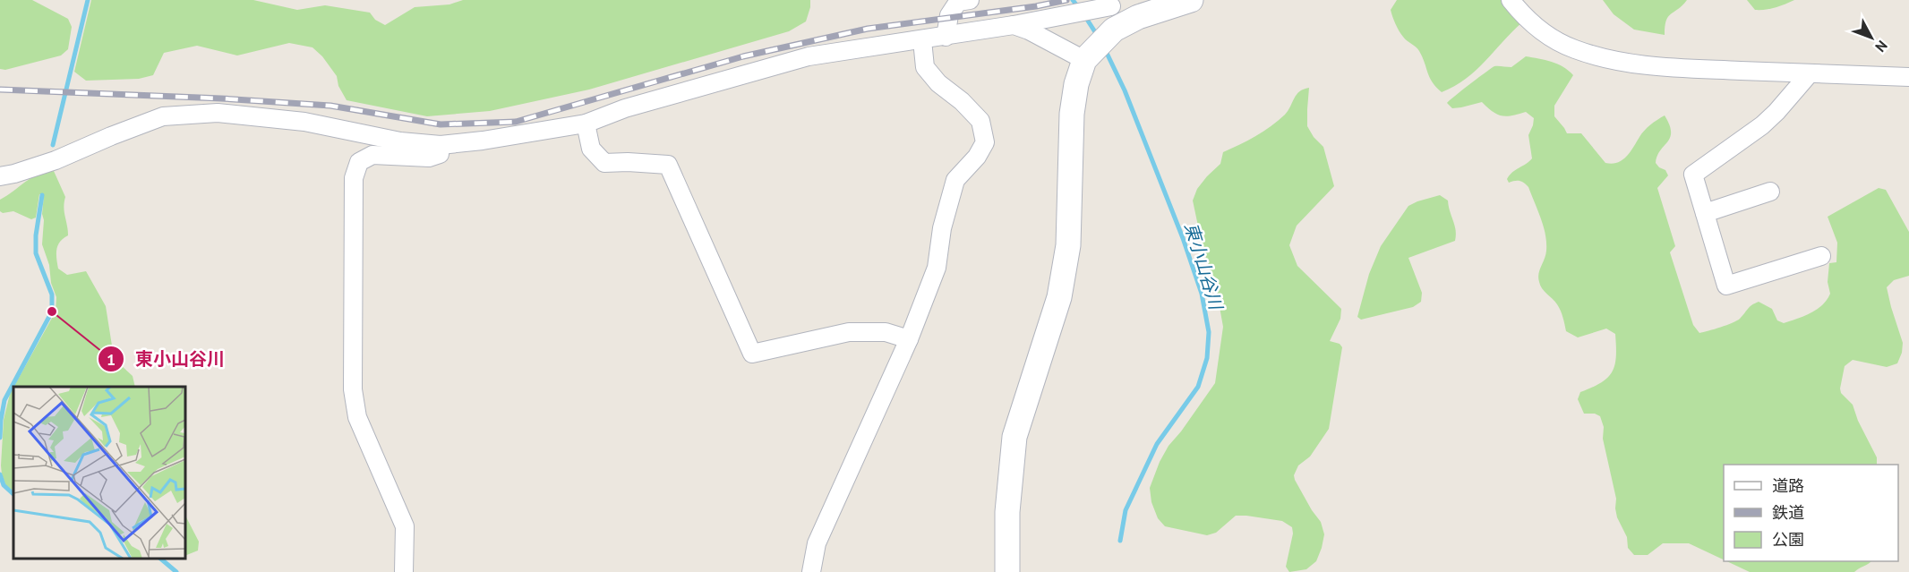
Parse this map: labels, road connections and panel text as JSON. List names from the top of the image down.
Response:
{
  "water": ["東小山谷川"],
  "places": ["東小山谷川"],
  "legend": ["道路", "鉄道", "公園"],
  "north": "bottom right"
}
